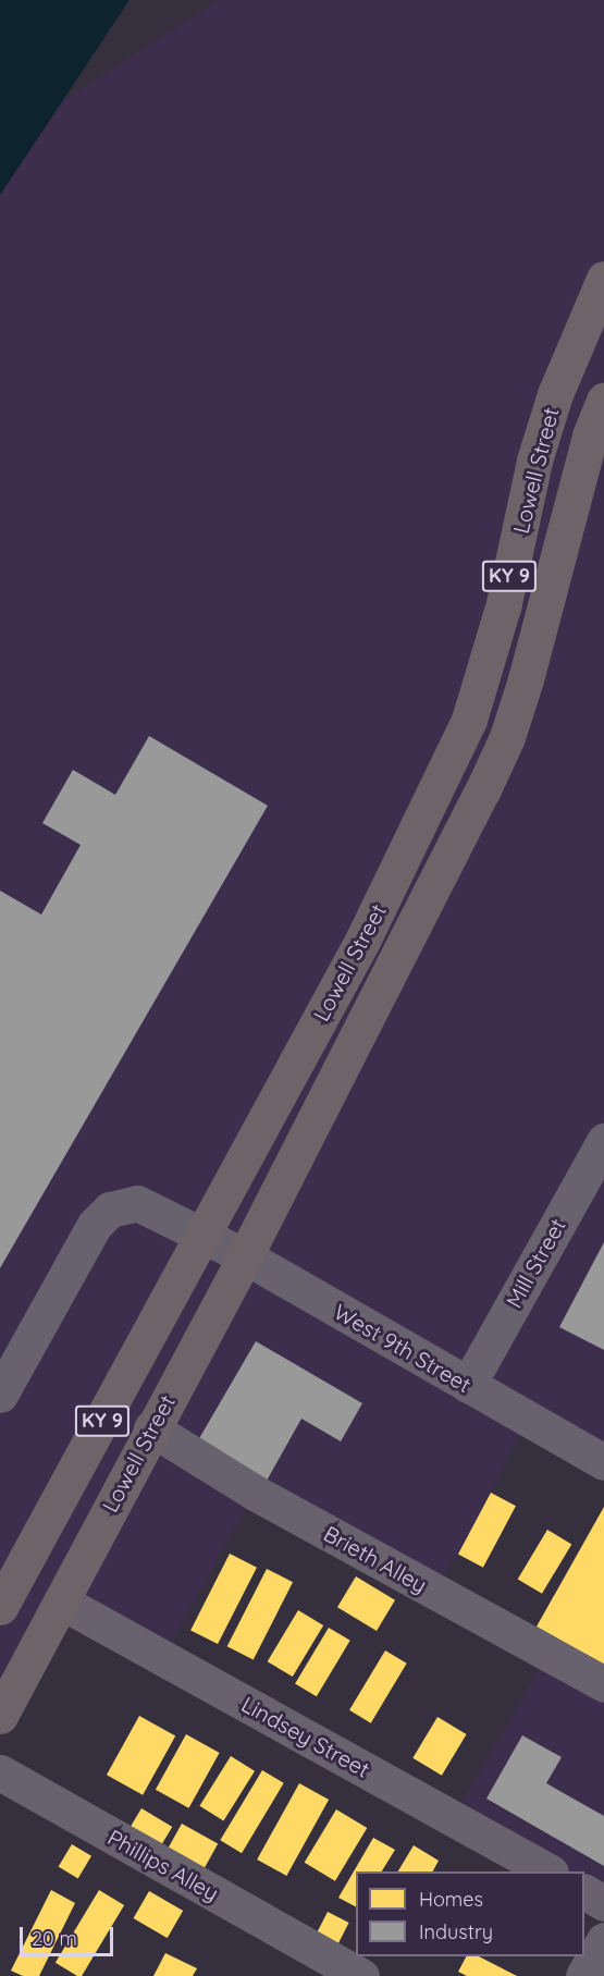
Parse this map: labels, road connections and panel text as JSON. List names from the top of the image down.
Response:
{
  "streets": {
    "main road": ["Lowell Street", "KY 9"],
    "street": [
      "Mill Street",
      "West 9th Street",
      "Brieth Alley",
      "Lindsey Street",
      "Phillips Alley"
    ]
  },
  "crossings": [
    ["Lowell Street", "West 9th Street"],
    ["Lowell Street", "Brieth Alley"],
    ["Lowell Street", "Lindsey Street"],
    ["Mill Street", "West 9th Street"]
  ],
  "legend": ["Homes", "Industry"],
  "scale_bar": "20 m"
}
